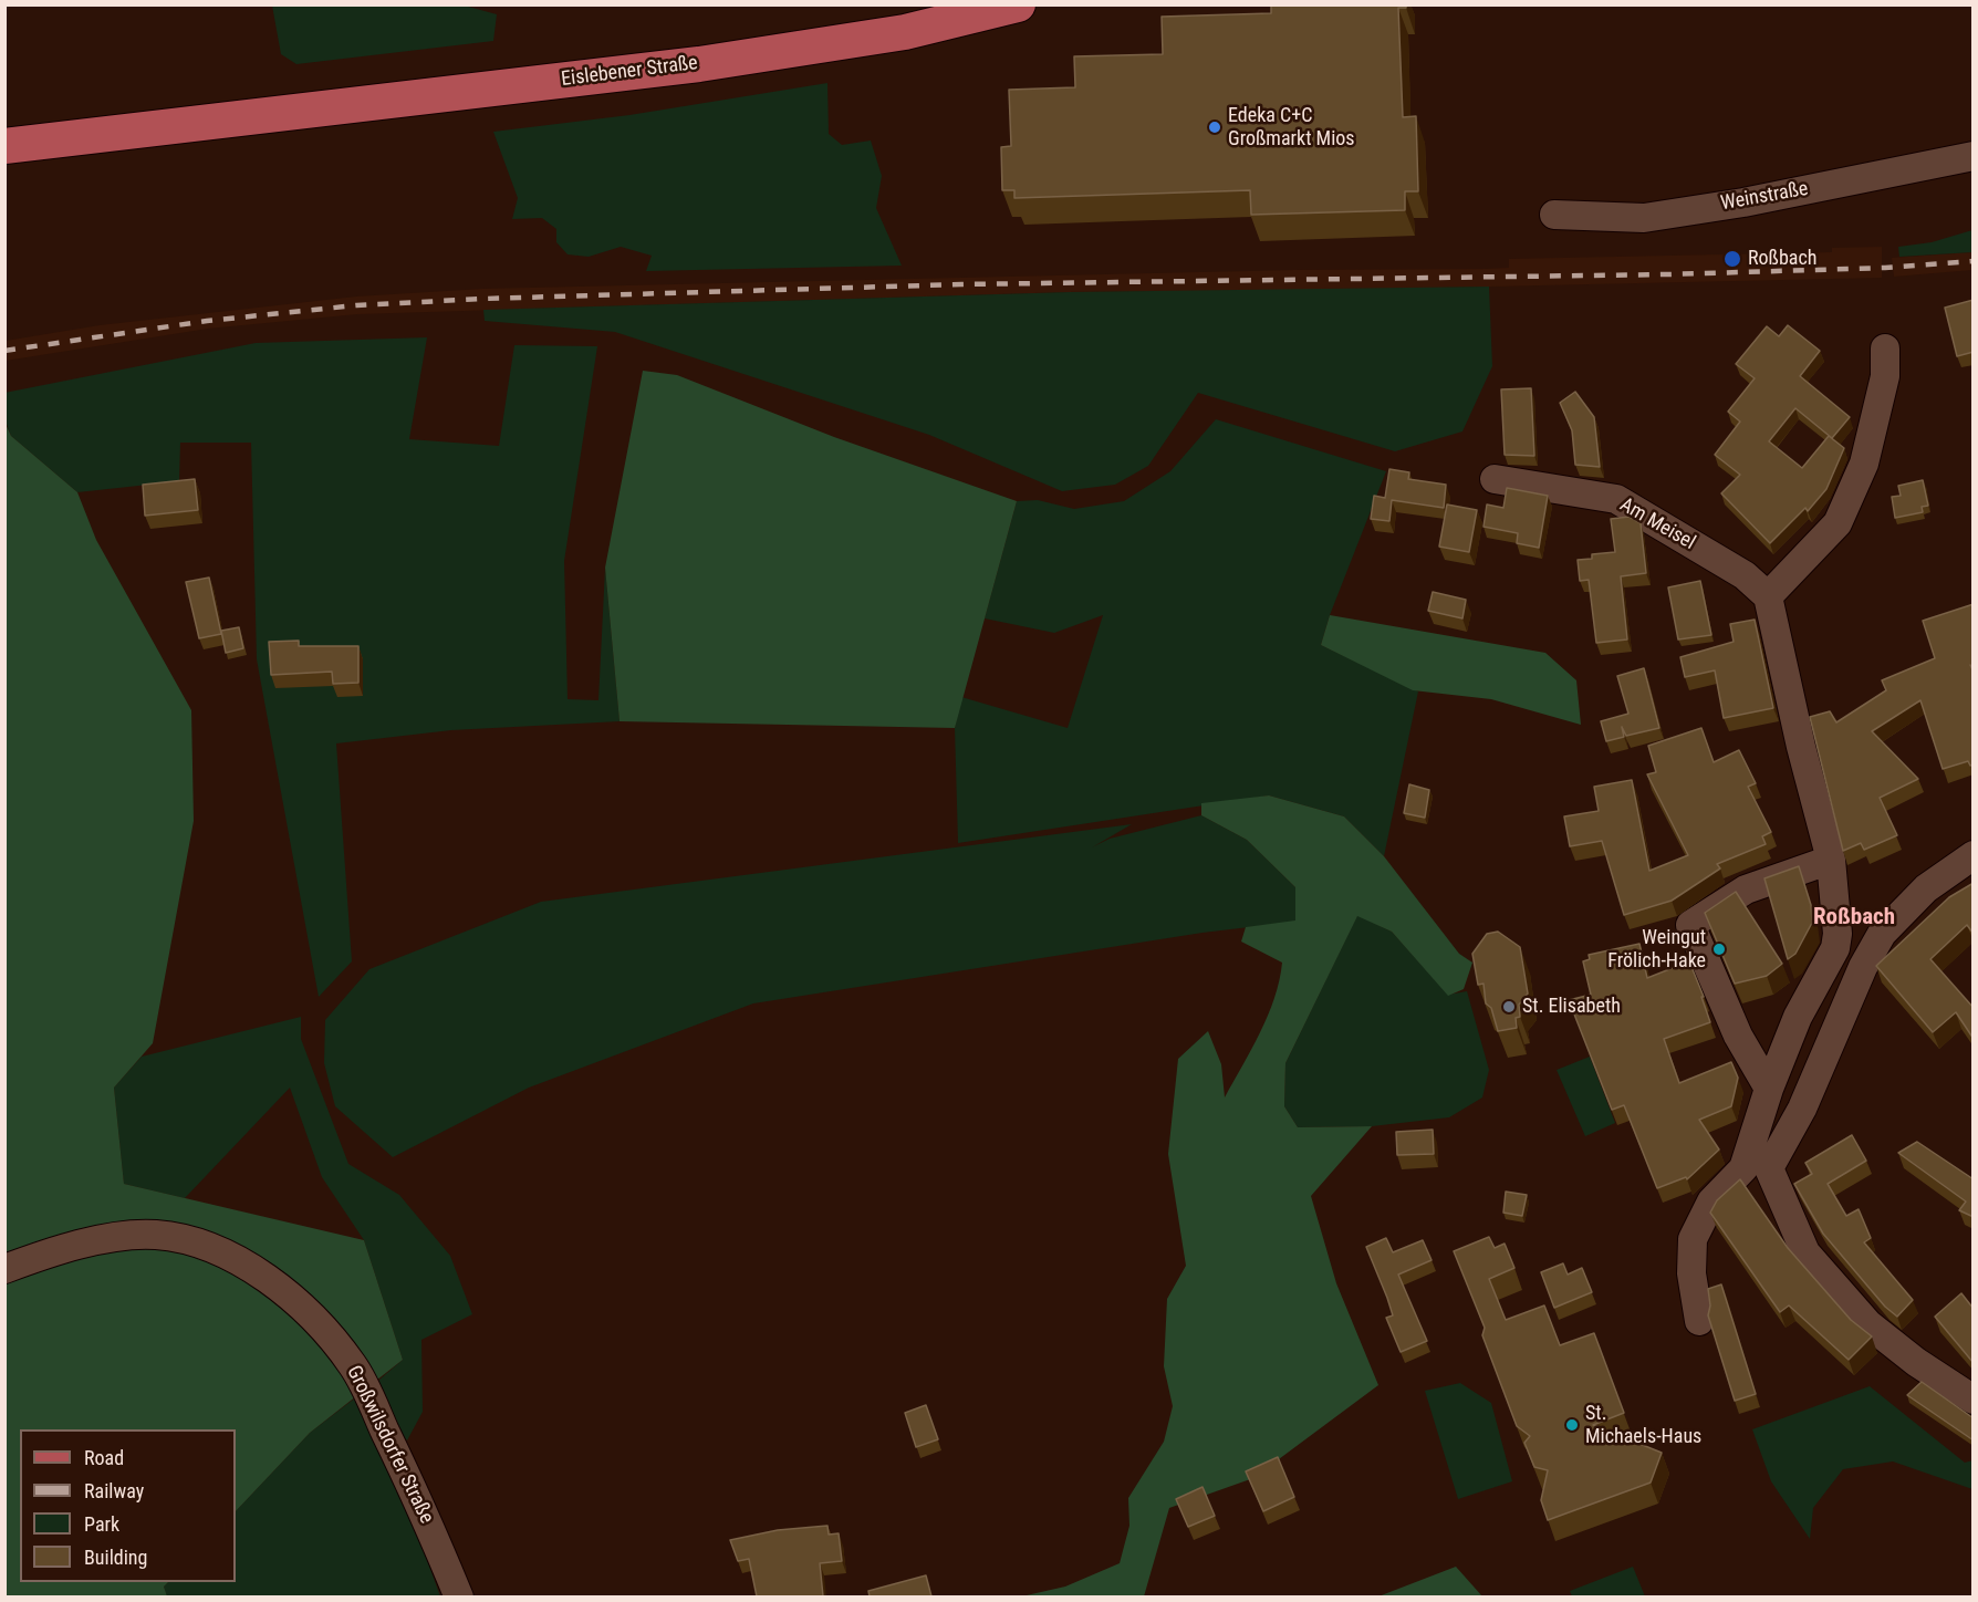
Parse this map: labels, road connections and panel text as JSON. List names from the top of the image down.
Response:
{
  "streets": {
    "main road": ["Eislebener Straße"],
    "street": ["Weinstraße", "Am Meisel", "Großwilsdorfer Straße"]
  },
  "districts": ["Roßbach"],
  "places": [
    "Edeka C+C Großmarkt Mios",
    "Roßbach",
    "Weingut Frölich-Hake",
    "St. Elisabeth",
    "St. Michaels-Haus"
  ],
  "legend": [
    "Road",
    "Railway",
    "Park",
    "Building"
  ]
}
